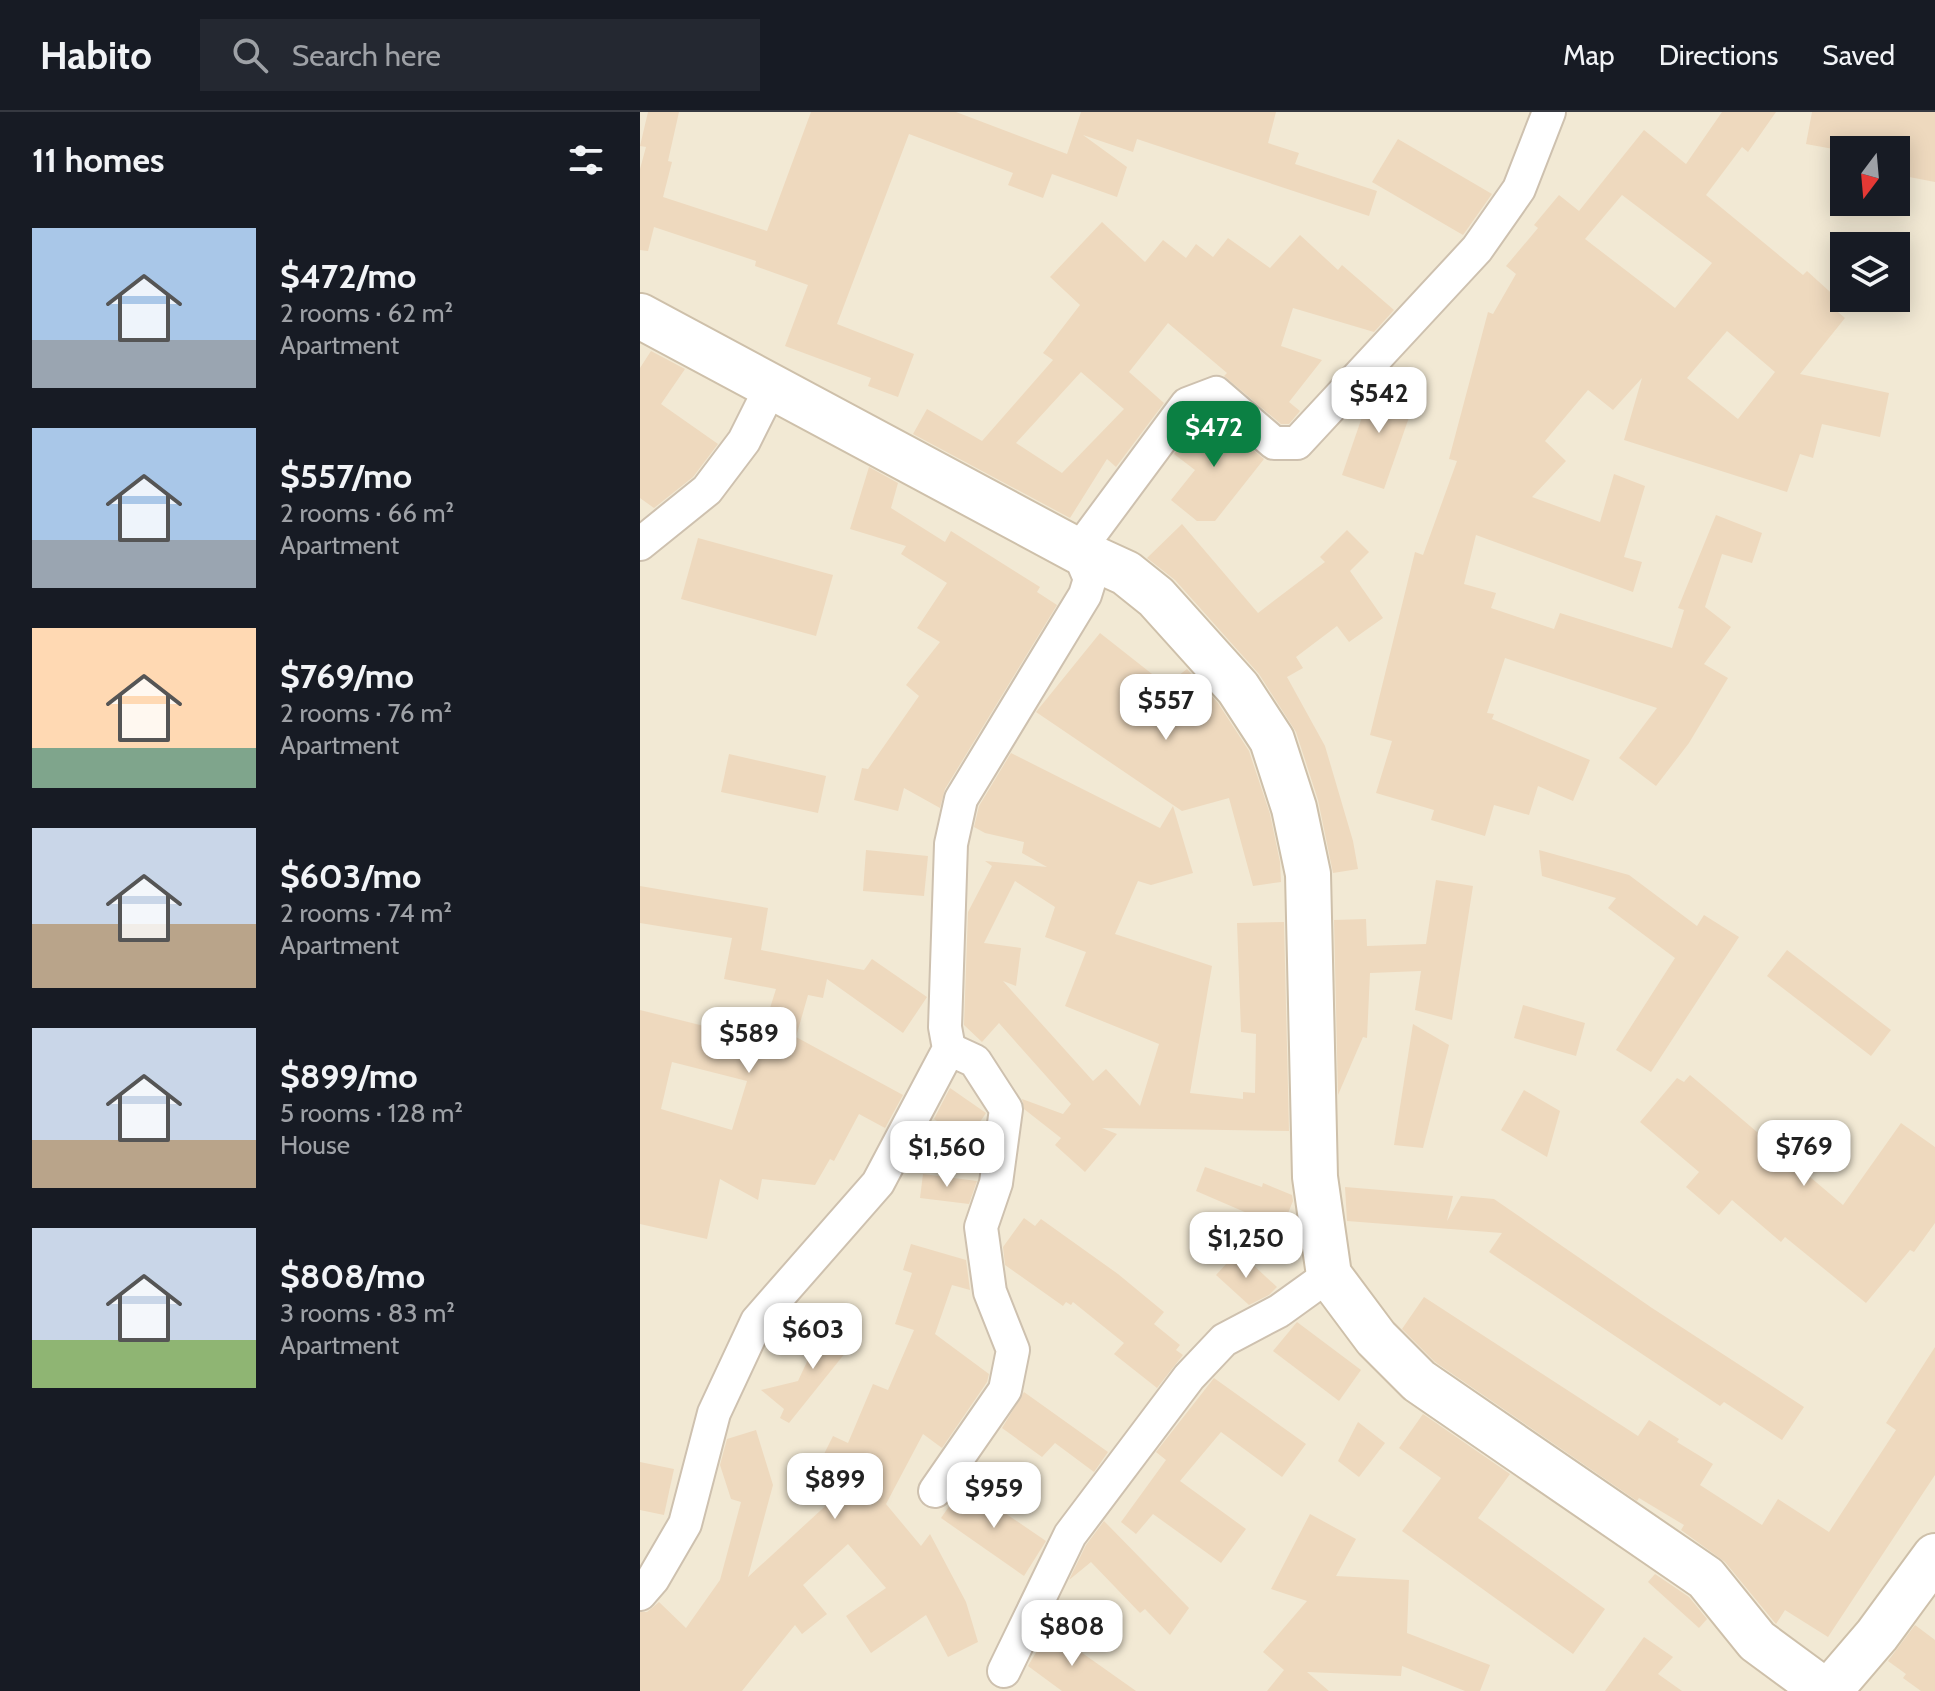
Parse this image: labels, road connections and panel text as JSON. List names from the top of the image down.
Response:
{
  "north": "bottom",
  "page": {
    "header": "Habito",
    "search": "Search here",
    "nav": ["Map", "Directions", "Saved"],
    "heading": "11 homes",
    "list": [
      {
        "name": "$472/mo",
        "note": "2 rooms · 62 m² · Apartment"
      },
      {
        "name": "$557/mo",
        "note": "2 rooms · 66 m² · Apartment"
      },
      {
        "name": "$769/mo",
        "note": "2 rooms · 76 m² · Apartment"
      },
      {
        "name": "$603/mo",
        "note": "2 rooms · 74 m² · Apartment"
      },
      {
        "name": "$899/mo",
        "note": "5 rooms · 128 m² · House"
      },
      {
        "name": "$808/mo",
        "note": "3 rooms · 83 m² · Apartment"
      }
    ],
    "price": [
      "$542",
      "$472",
      "$557",
      "$589",
      "$769",
      "$1,560",
      "$1,250",
      "$603",
      "$899",
      "$959",
      "$808"
    ]
  }
}
